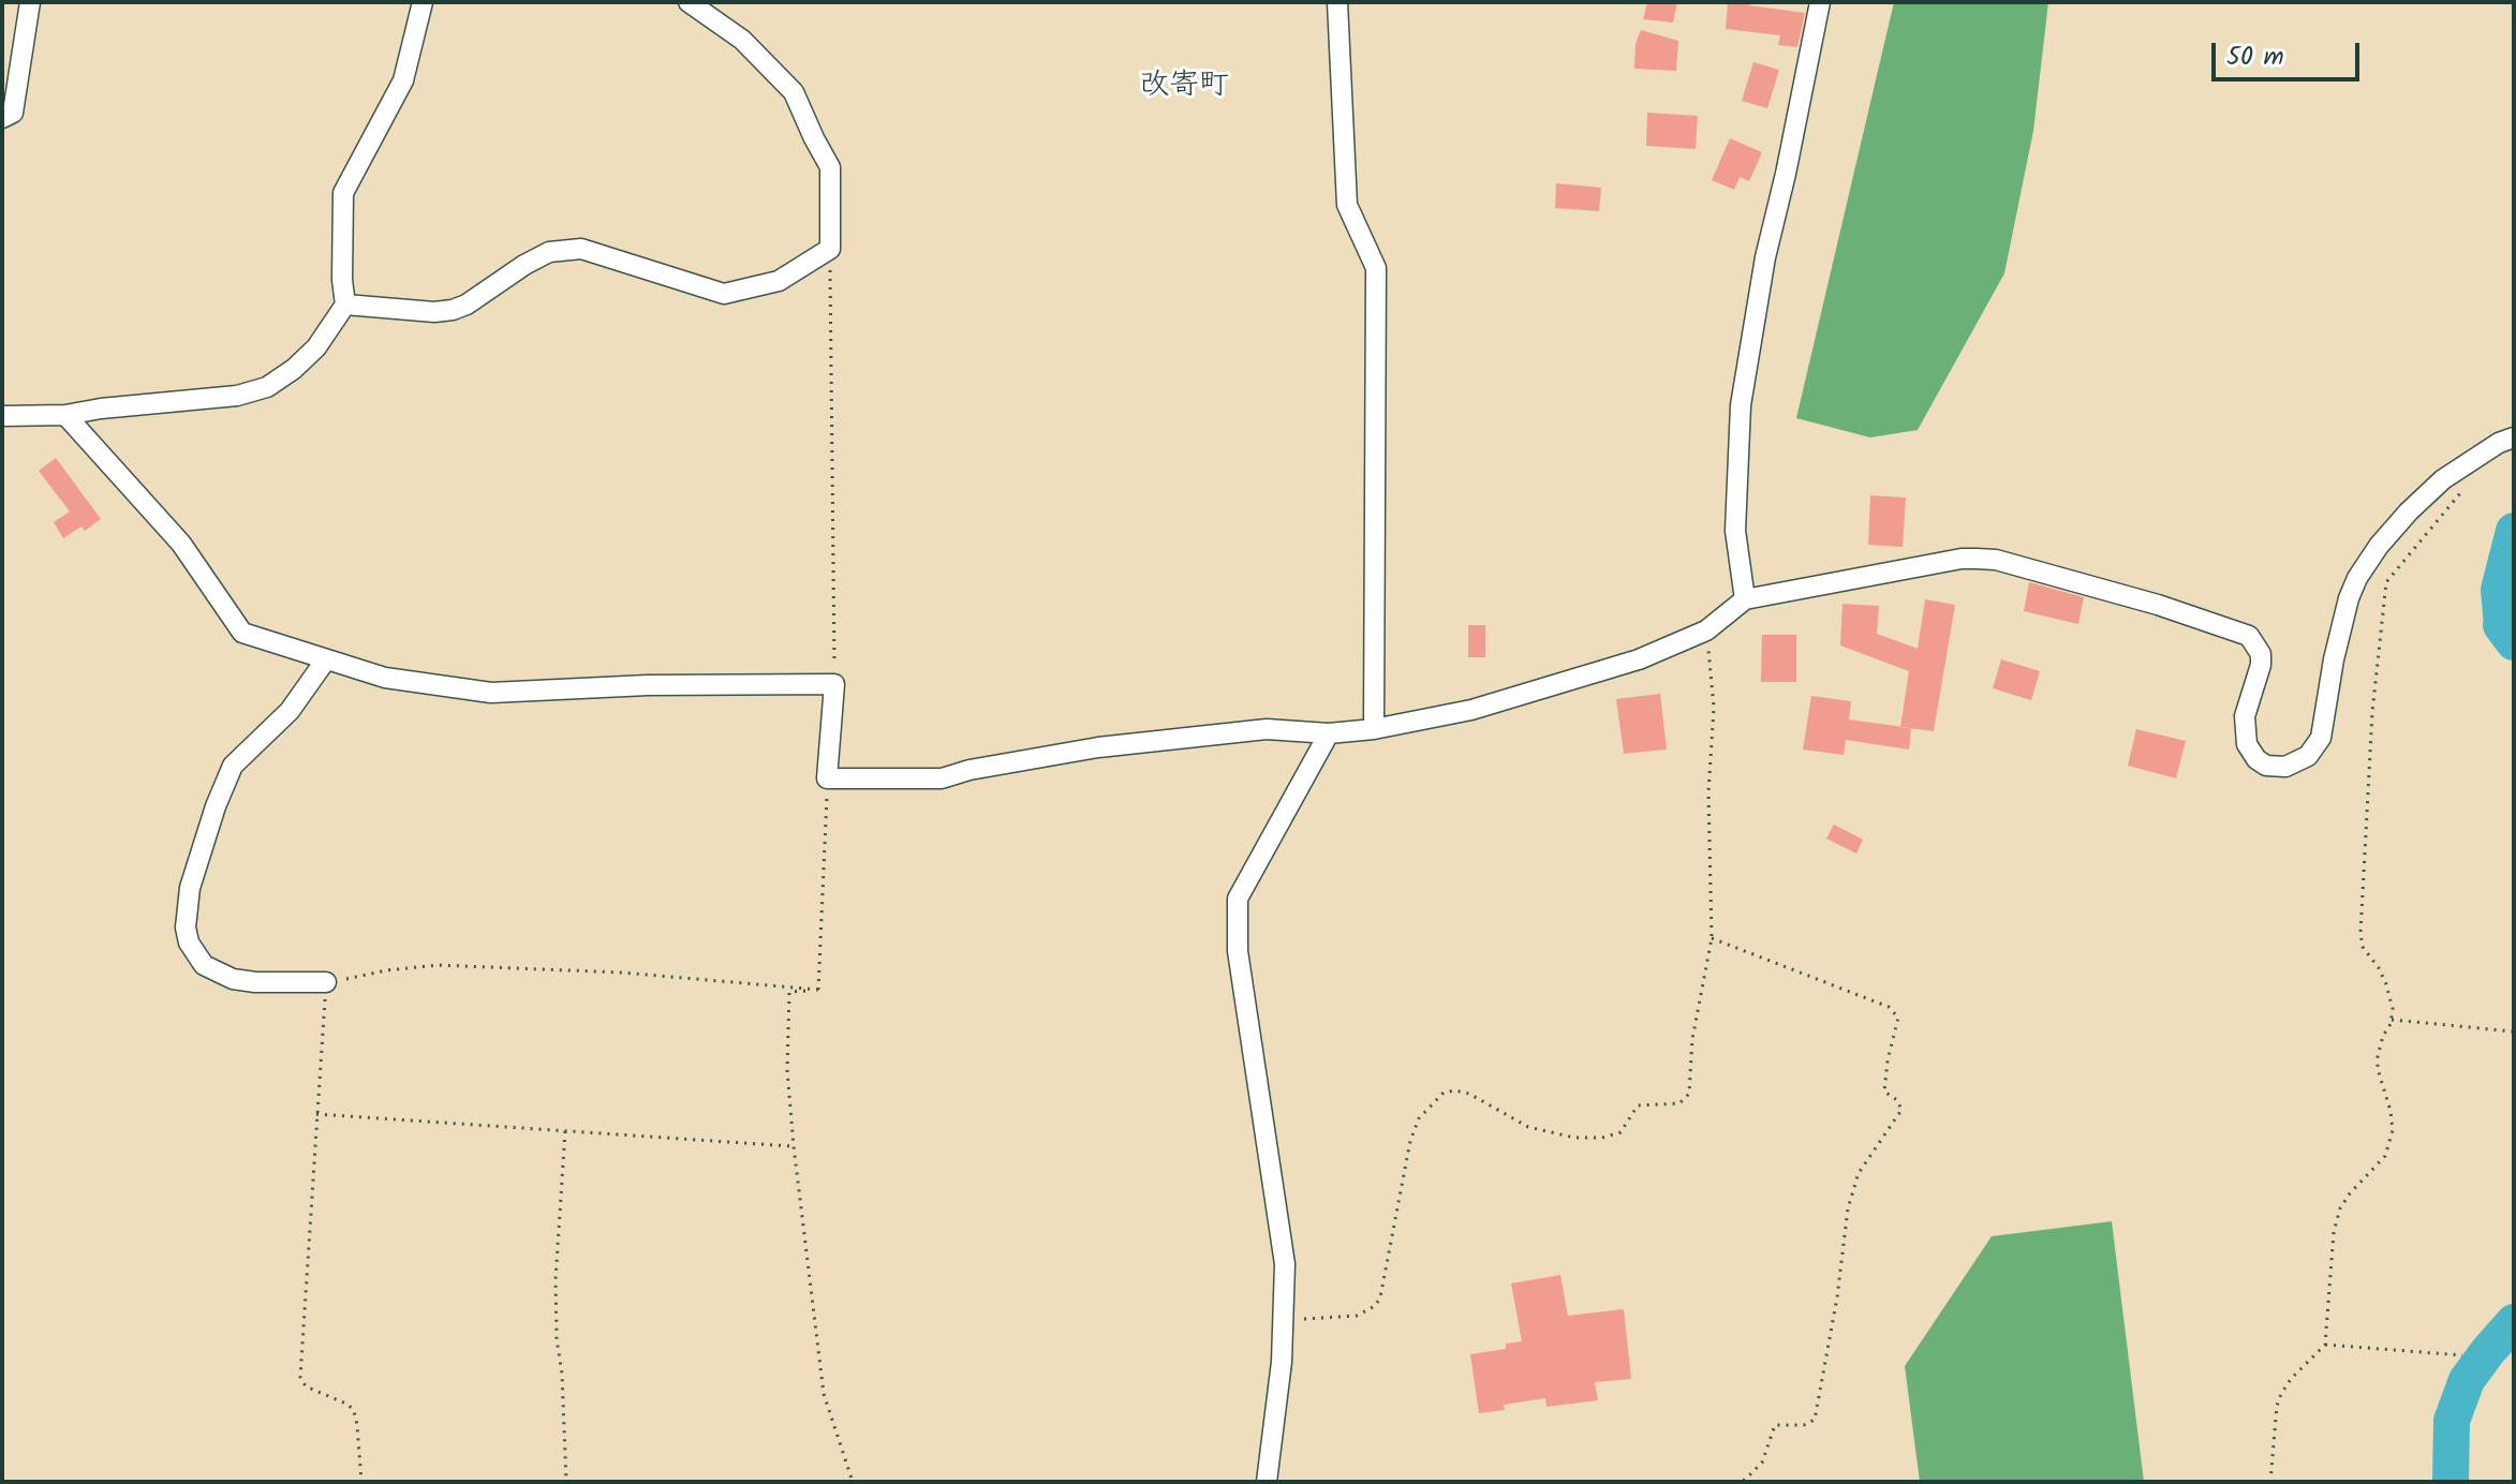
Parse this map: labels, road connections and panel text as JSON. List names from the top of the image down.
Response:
{
  "districts": ["改寄町"],
  "scale_bar": "50 m"
}
